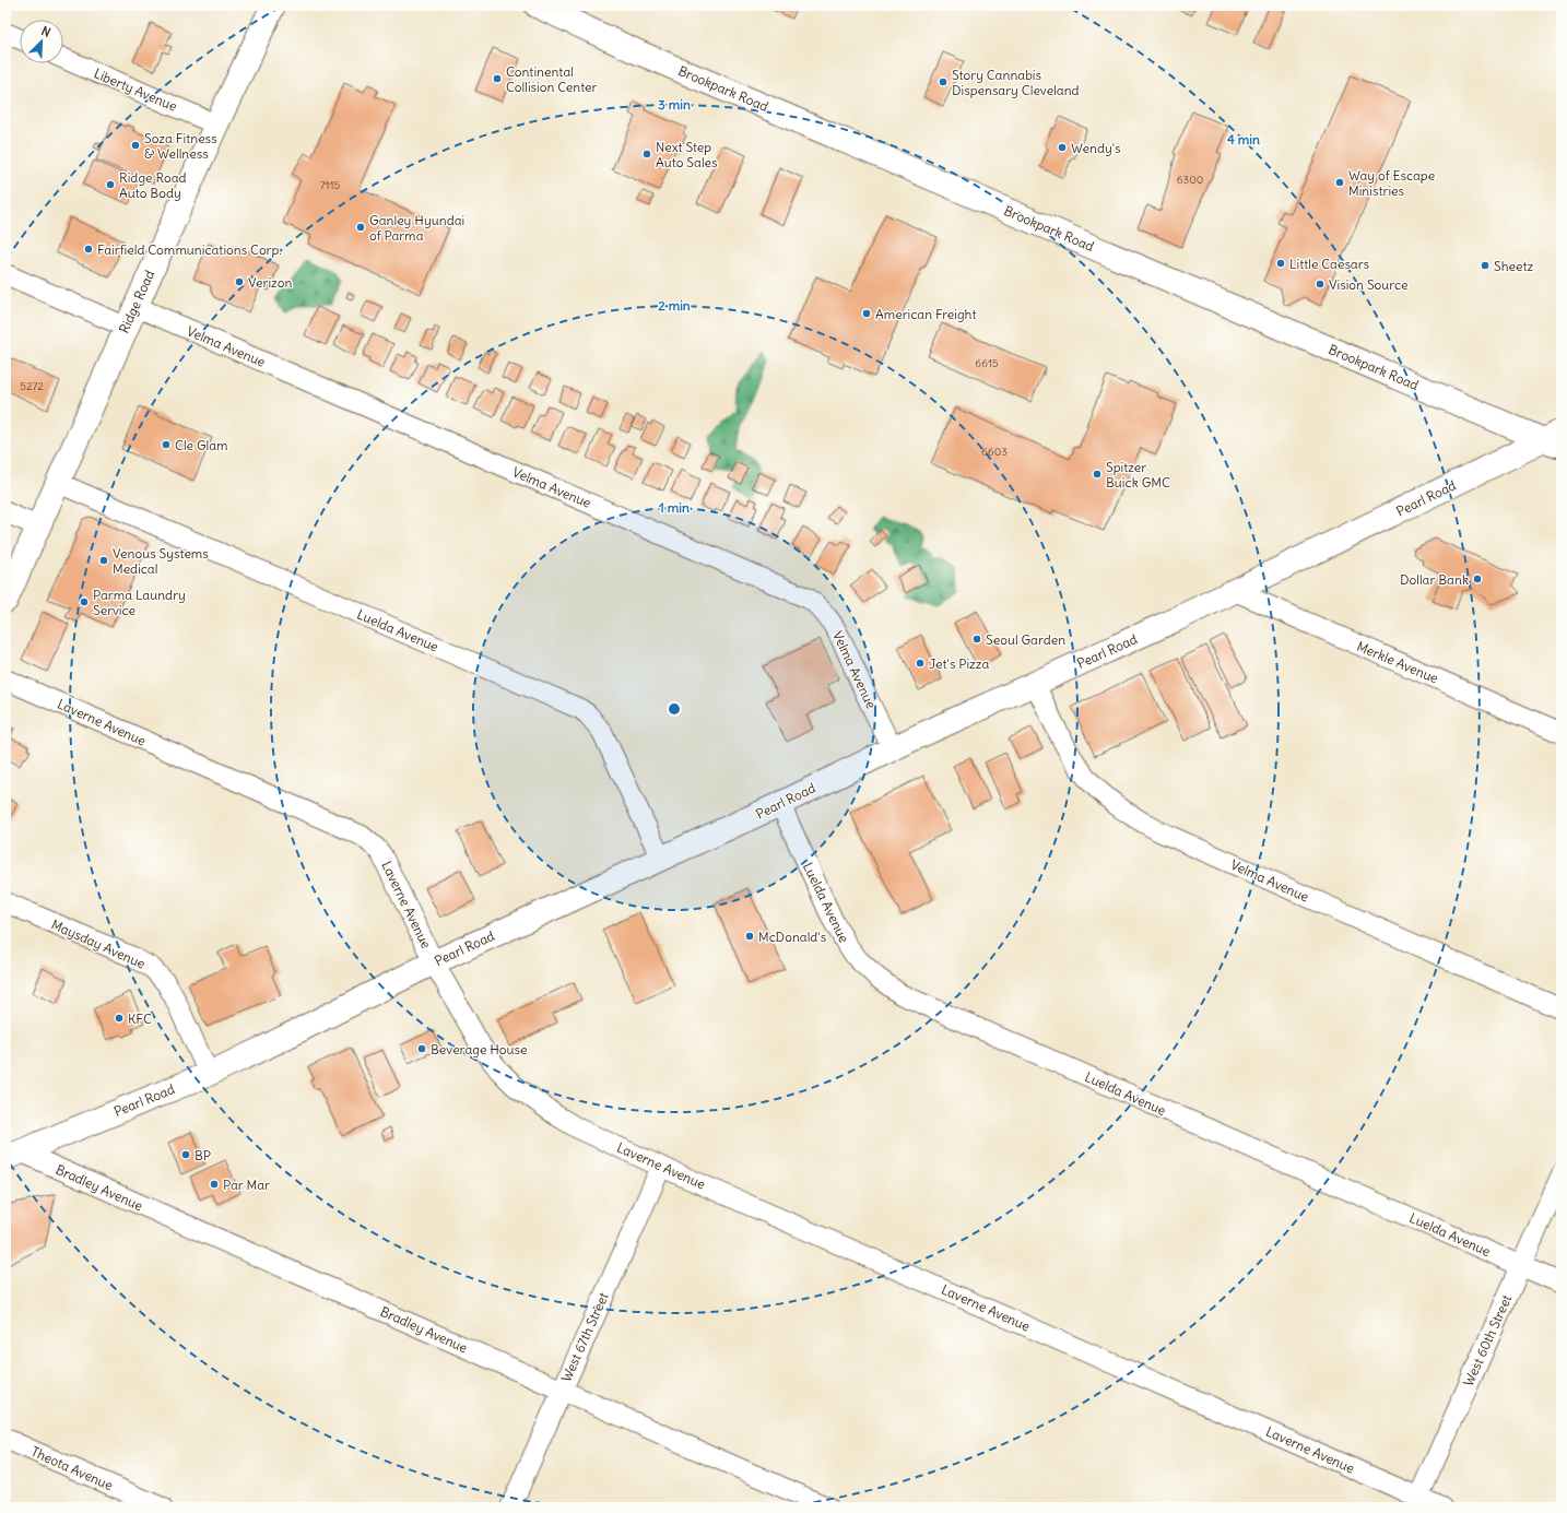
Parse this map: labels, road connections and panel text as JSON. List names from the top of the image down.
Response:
{
  "streets": {
    "main road": ["Brookpark Road", "Ridge Road", "Pearl Road"],
    "street": [
      "Liberty Avenue",
      "Velma Avenue",
      "Luelda Avenue",
      "Merkle Avenue",
      "Laverne Avenue",
      "Maysday Avenue",
      "Bradley Avenue",
      "West 67th Street",
      "West 60th Street",
      "Theota Avenue"
    ]
  },
  "crossings": [
    ["Brookpark Road", "Pearl Road"],
    ["Liberty Avenue", "Ridge Road"],
    ["Ridge Road", "Velma Avenue"],
    ["Ridge Road", "Luelda Avenue"],
    ["Velma Avenue", "Pearl Road"],
    ["Pearl Road", "Luelda Avenue"],
    ["Pearl Road", "Merkle Avenue"],
    ["Pearl Road", "Laverne Avenue"],
    ["Pearl Road", "Maysday Avenue"],
    ["Pearl Road", "Bradley Avenue"],
    ["Luelda Avenue", "West 60th Street"],
    ["Laverne Avenue", "West 67th Street"],
    ["Laverne Avenue", "West 60th Street"],
    ["Bradley Avenue", "West 67th Street"]
  ],
  "places": [
    "Continental Collision Center",
    "Story Cannabis Dispensary Cleveland",
    "Soza Fitness & Wellness",
    "Wendy's",
    "Next Step Auto Sales",
    "Way of Escape Ministries",
    "Ridge Road Auto Body",
    "Ganley Hyundai of Parma",
    "Fairfield Communications Corp.",
    "Little Caesars",
    "Sheetz",
    "Verizon",
    "Vision Source",
    "American Freight",
    "Cle Glam",
    "Spitzer Buick GMC",
    "Venous Systems Medical",
    "Dollar Bank",
    "Parma Laundry Service",
    "Seoul Garden",
    "Jet's Pizza",
    "McDonald's",
    "KFC",
    "Beverage House",
    "BP",
    "Par Mar"
  ],
  "house_numbers": [
    "6300",
    "7115",
    "6615",
    "5272",
    "6603"
  ],
  "north": "top right",
  "rings": [
    "3 min",
    "4 min",
    "2 min",
    "1 min"
  ]
}
